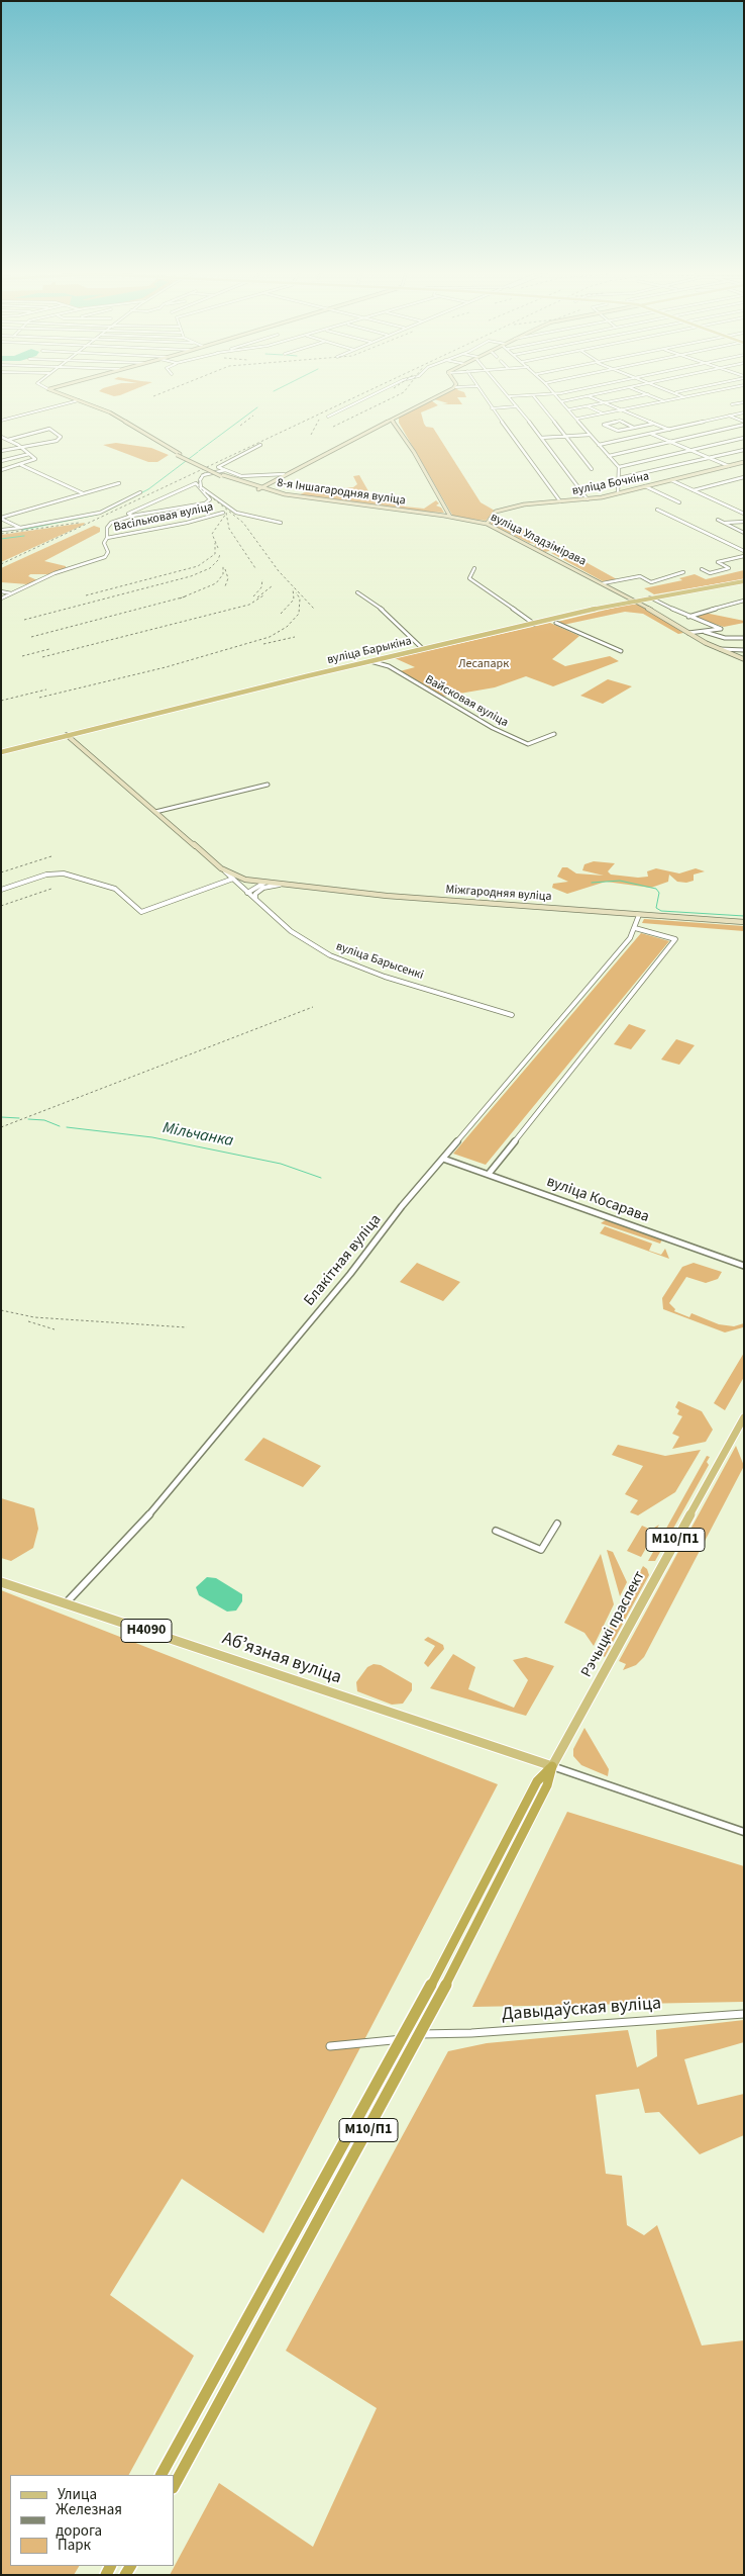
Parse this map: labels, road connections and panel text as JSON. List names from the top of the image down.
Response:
{
  "streets": {
    "highway": ["М10/П1"],
    "main road": [
      "вуліца Бочкіна",
      "8-я Іншагародняя вуліца",
      "вуліца Уладзімірава",
      "вуліца Барыкіна",
      "Міжгародняя вуліца",
      "вуліца Барысенкі",
      "Рэчыцкі праспект",
      "Н4090",
      "Абʼязная вуліца"
    ],
    "street": [
      "Васільковая вуліца",
      "Вайсковая вуліца",
      "вуліца Косарава",
      "Блакітная вуліца",
      "Давыдаўская вуліца"
    ]
  },
  "crossings": [
    ["вуліца Бочкіна", "вуліца Уладзімірава"],
    ["8-я Іншагародняя вуліца", "вуліца Уладзімірава"],
    ["вуліца Уладзімірава", "вуліца Барыкіна"],
    ["вуліца Барыкіна", "Вайсковая вуліца"],
    ["вуліца Барыкіна", "вуліца Барысенкі"],
    ["Міжгародняя вуліца", "вуліца Барысенкі"],
    ["Міжгародняя вуліца", "Блакітная вуліца"],
    ["вуліца Косарава", "Блакітная вуліца"],
    ["Блакітная вуліца", "Абʼязная вуліца"],
    ["М10/П1", "Рэчыцкі праспект"],
    ["М10/П1", "Абʼязная вуліца"],
    ["М10/П1", "Давыдаўская вуліца"],
    ["Рэчыцкі праспект", "Абʼязная вуліца"]
  ],
  "water": ["Мільчанка"],
  "parks": ["Лесапарк"],
  "legend": ["Улица", "Железная дорога", "Парк"]
}
